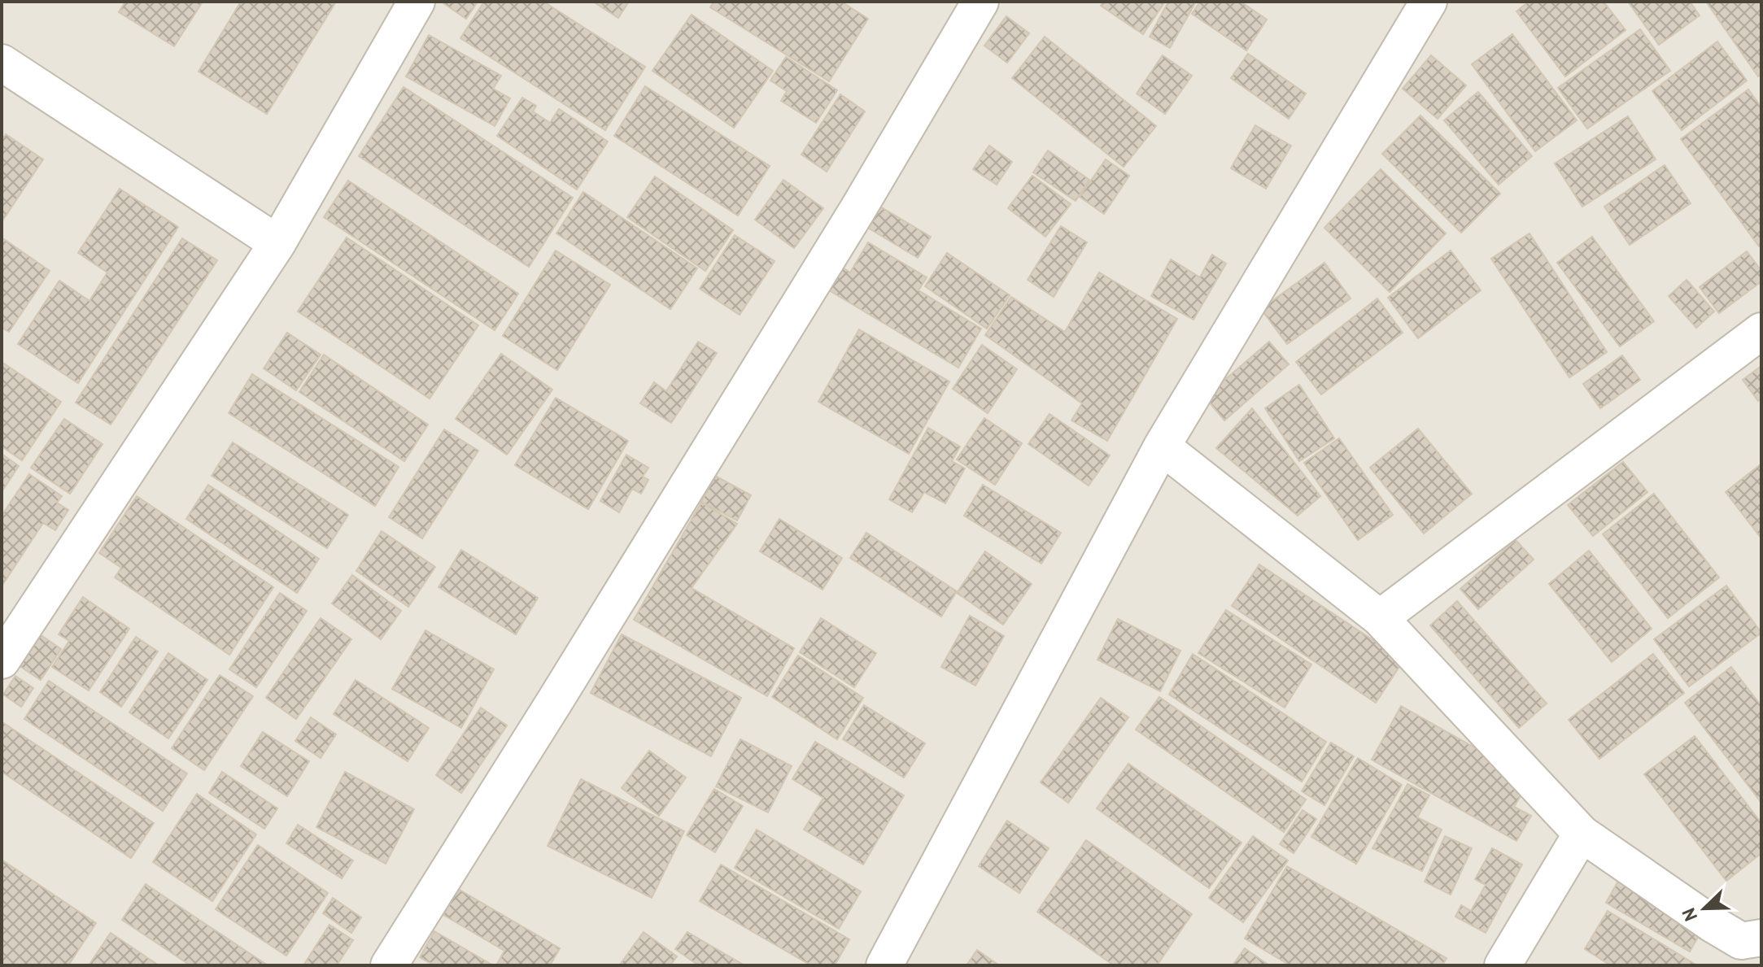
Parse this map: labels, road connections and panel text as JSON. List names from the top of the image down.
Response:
{
  "north": "bottom left"
}
